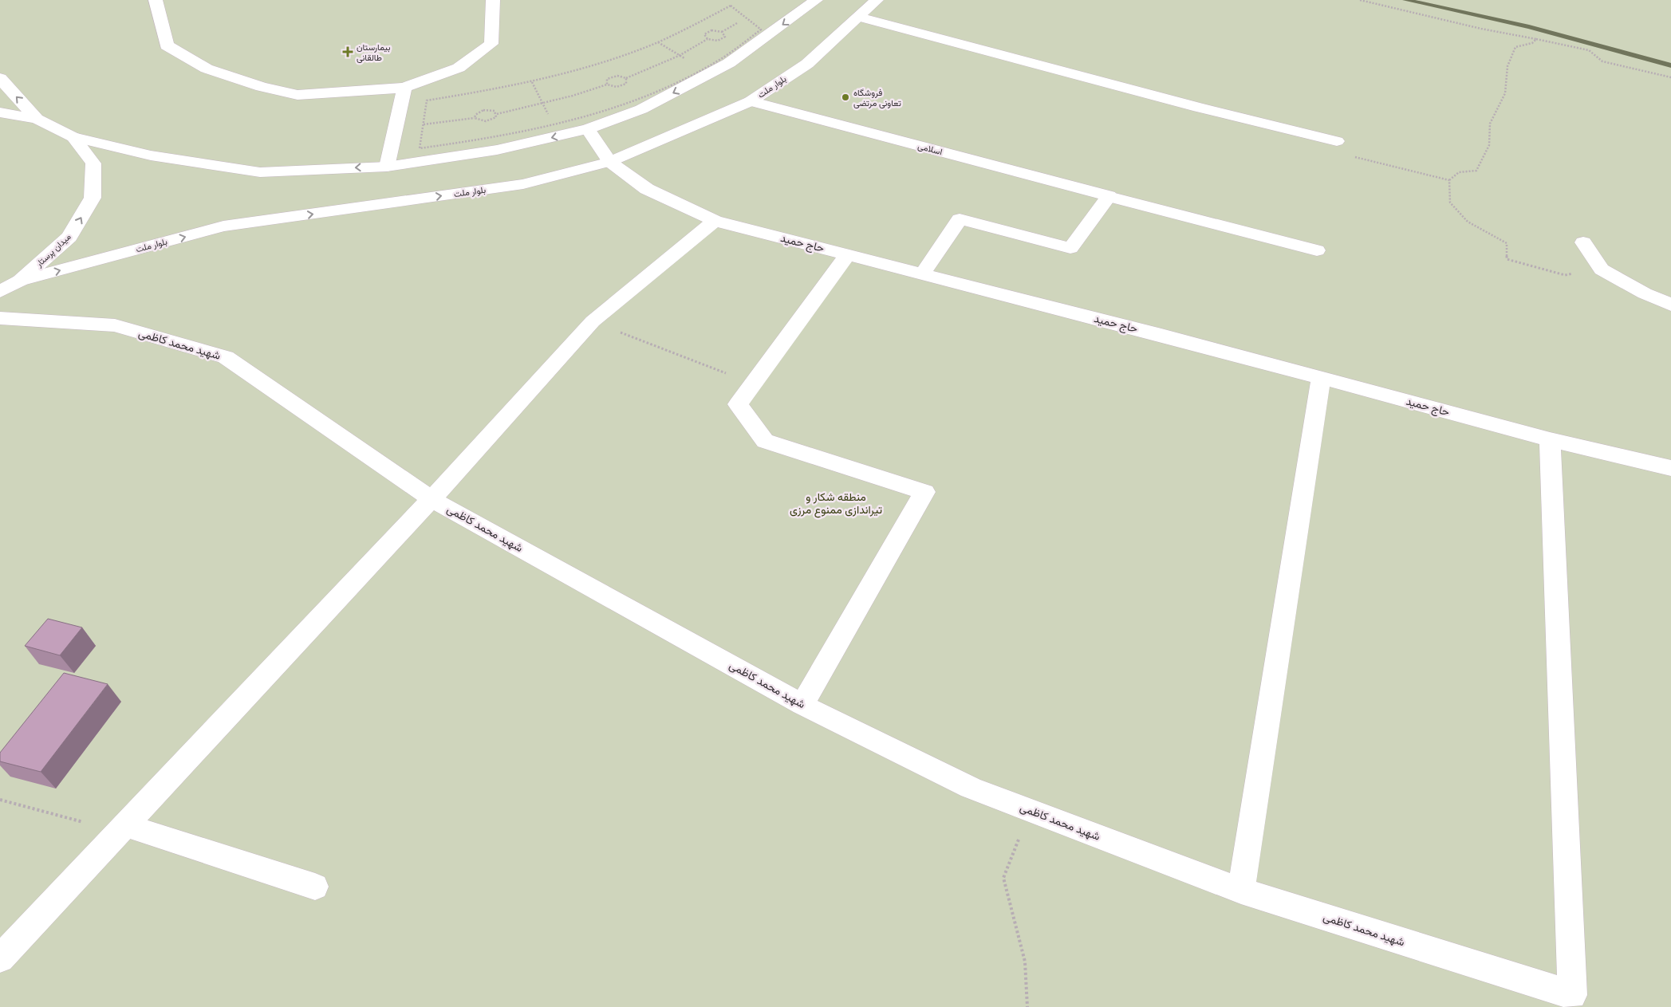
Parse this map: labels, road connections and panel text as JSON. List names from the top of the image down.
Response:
{
  "streets": {
    "street": [
      "بلوار ملت",
      "اسلامی",
      "حاج حمید",
      "میدان پرستار",
      "شهید محمد کاظمی"
    ]
  },
  "crossings": [
    ["بلوار ملت", "اسلامی"],
    ["بلوار ملت", "حاج حمید"],
    ["بلوار ملت", "میدان پرستار"],
    ["حاج حمید", "شهید محمد کاظمی"]
  ],
  "one_way": ["میدان پرستار"],
  "parks": ["منطقه شکار و تیراندازی ممنوع مرزی"],
  "places": {
    "health": ["بیمارستان طالقانی"],
    "other": ["فروشگاه تعاونی مرتضی"]
  }
}
